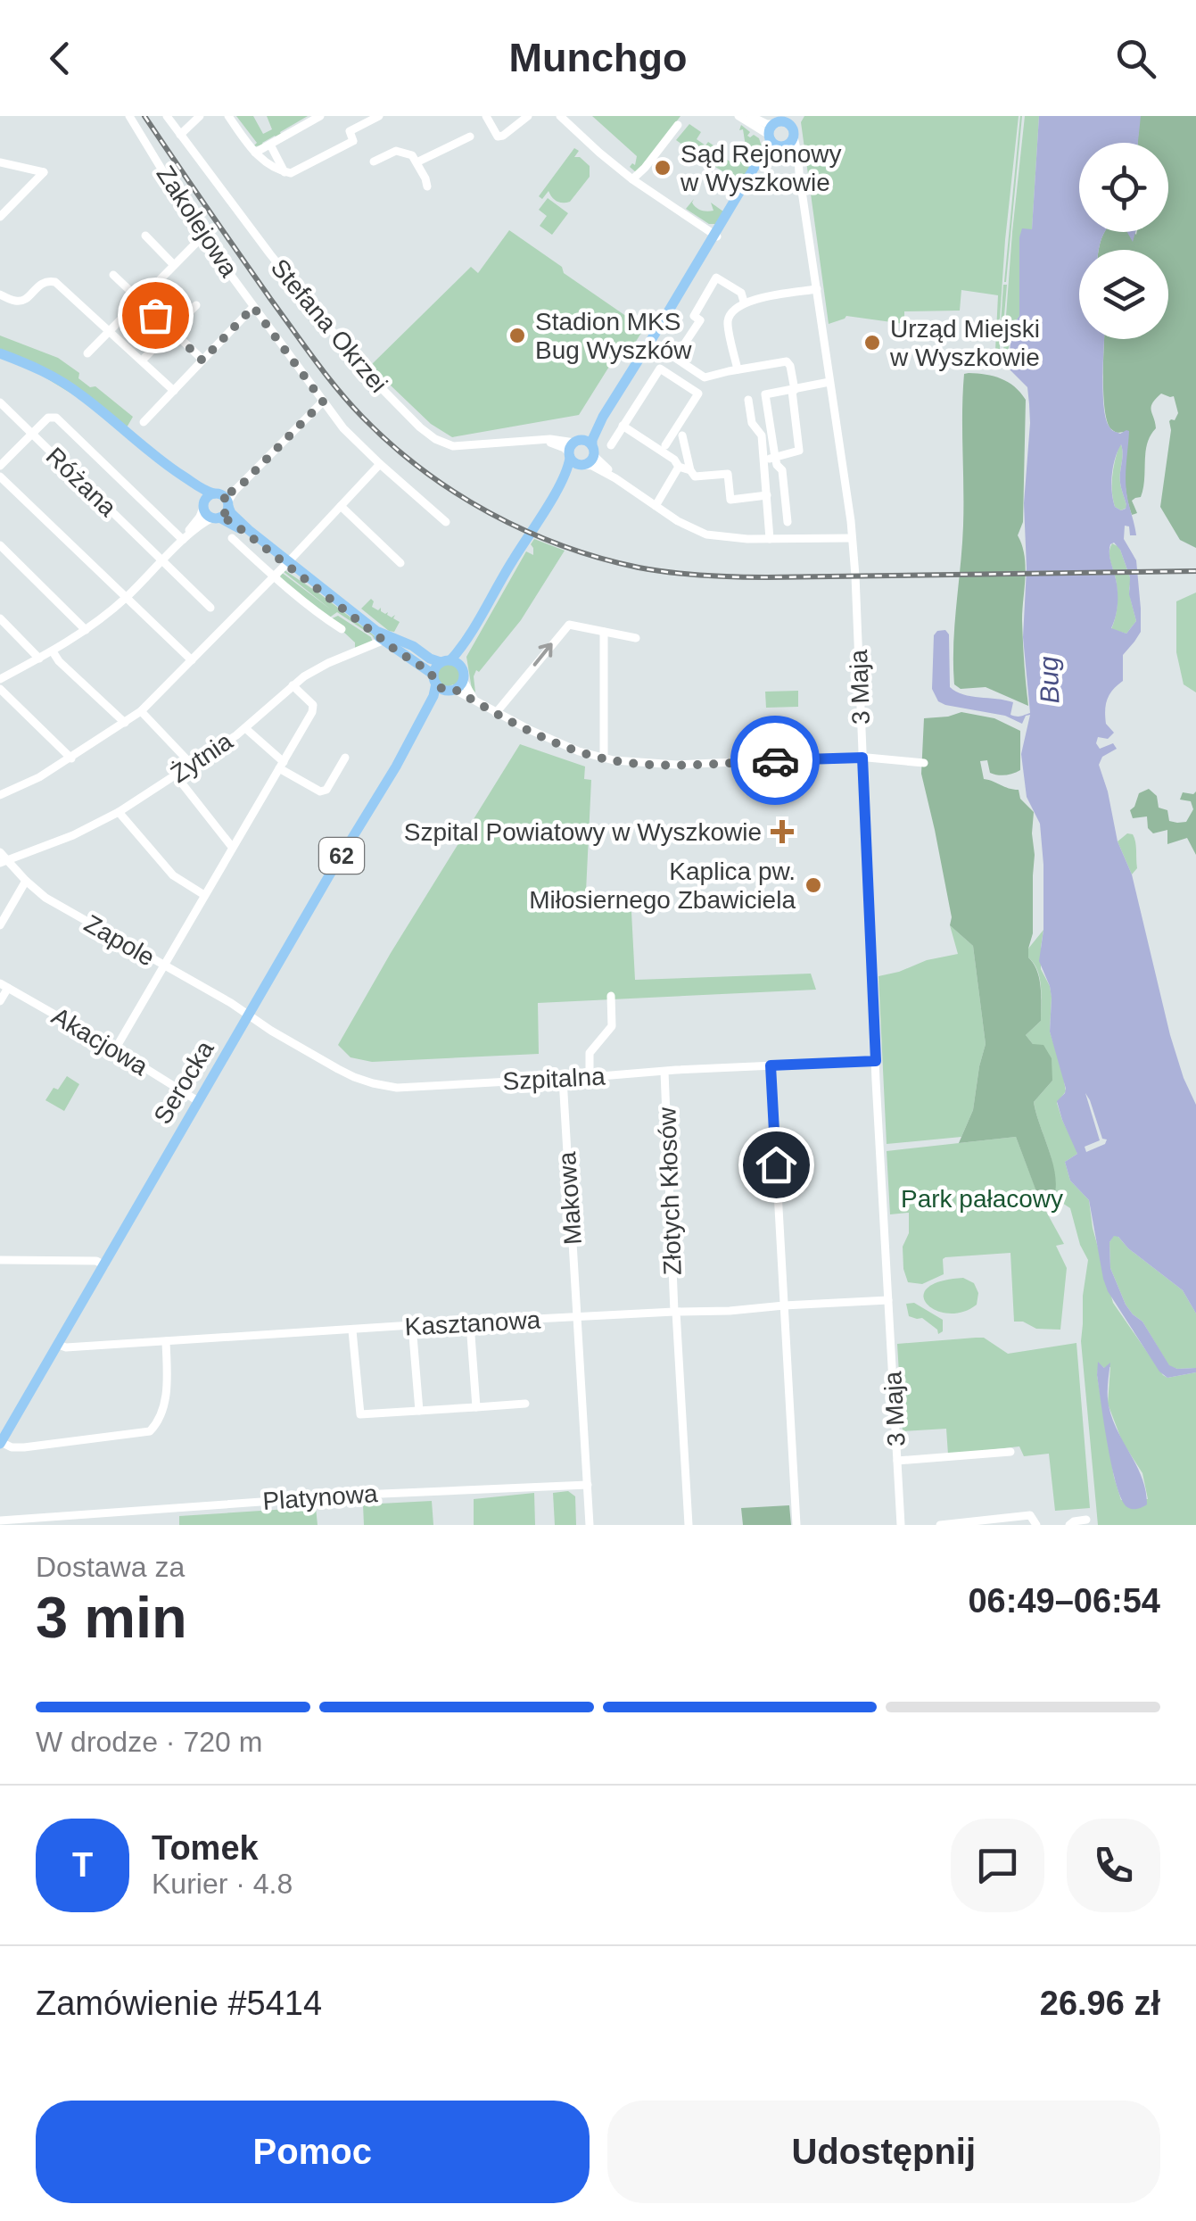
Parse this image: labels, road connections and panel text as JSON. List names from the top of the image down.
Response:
{
  "streets": {
    "main road": ["62", "Serocka"],
    "street": [
      "Zakolejowa",
      "Stefana Okrzei",
      "Różana",
      "3 Maja",
      "Żytnia",
      "Zapole",
      "Akacjowa",
      "Szpitalna",
      "Złotych Kłosów",
      "Makowa",
      "Kasztanowa",
      "Platynowa"
    ]
  },
  "crossings": [
    ["Stefana Okrzei", "62"],
    ["3 Maja", "62"],
    ["3 Maja", "Szpitalna"],
    ["3 Maja", "Kasztanowa"],
    ["Żytnia", "Zapole"],
    ["62", "Serocka"],
    ["Zapole", "Szpitalna"],
    ["Zapole", "Serocka"],
    ["Akacjowa", "Serocka"],
    ["Szpitalna", "Serocka"],
    ["Szpitalna", "Złotych Kłosów"],
    ["Szpitalna", "Makowa"],
    ["Serocka", "Kasztanowa"],
    ["Złotych Kłosów", "Kasztanowa"],
    ["Makowa", "Kasztanowa"],
    ["Makowa", "Platynowa"]
  ],
  "water": ["Bug"],
  "parks": ["Park pałacowy"],
  "places": {
    "other": [
      "Sąd Rejonowy w Wyszkowie",
      "Stadion MKS Bug Wyszków",
      "Urząd Miejski w Wyszkowie",
      "Kaplica pw. Miłosiernego Zbawiciela"
    ],
    "health": ["Szpital Powiatowy w Wyszkowie"]
  },
  "page": {
    "header": "Munchgo",
    "heading": ["3 min", "Dostawa za", "06:49–06:54"],
    "panel": [
      "Tomek",
      "Kurier · 4.8",
      "Zamówienie #5414",
      "26.96 zł"
    ],
    "bar": "W drodze · 720 m",
    "round": "T",
    "buttons": ["Pomoc", "Udostępnij"]
  }
}
